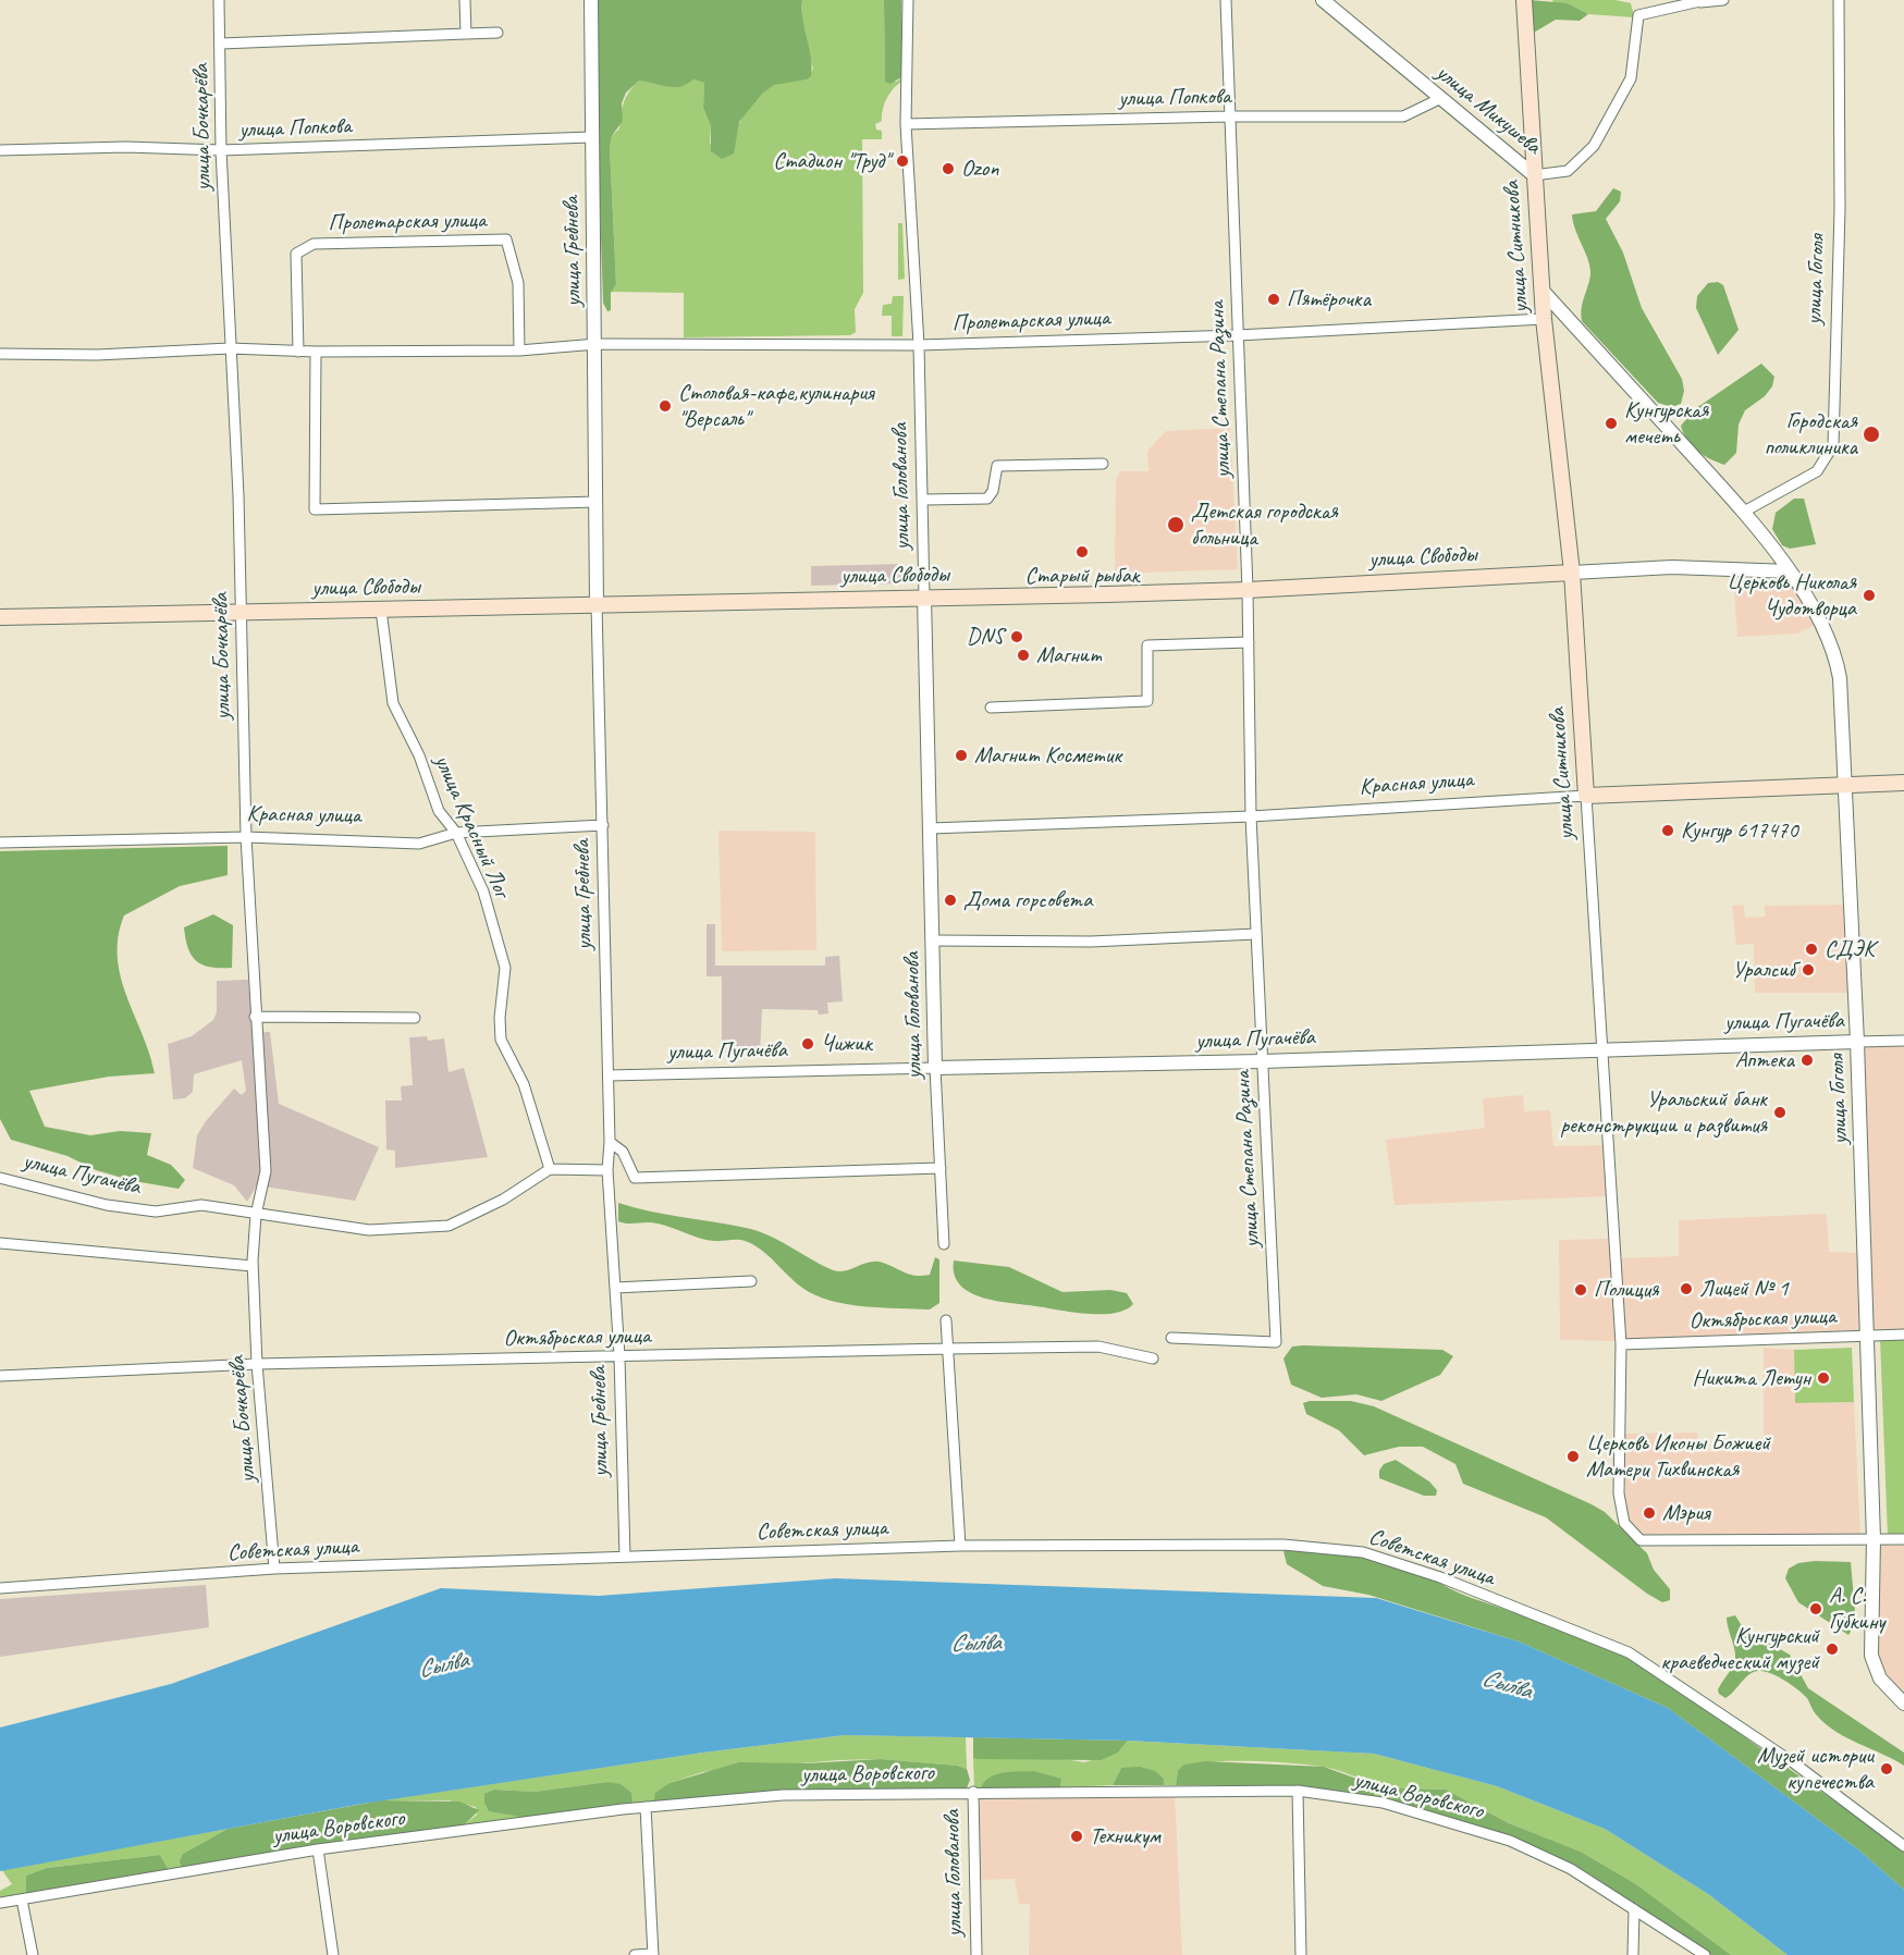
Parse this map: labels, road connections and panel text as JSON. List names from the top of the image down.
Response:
{
  "streets": {
    "main road": ["улица Ситникова", "улица Свободы", "Красная улица"],
    "street": [
      "улица Попкова",
      "улица Микушева",
      "улица Бочкарёва",
      "Пролетарская улица",
      "улица Гребнева",
      "улица Гоголя",
      "улица Степана Разина",
      "улица Голованова",
      "улица Красный Лог",
      "улица Пугачёва",
      "Октябрьская улица",
      "Советская улица",
      "улица Воровского"
    ]
  },
  "crossings": [
    ["улица Попкова", "улица Микушева"],
    ["улица Попкова", "улица Бочкарёва"],
    ["улица Попкова", "улица Гребнева"],
    ["улица Попкова", "улица Степана Разина"],
    ["улица Попкова", "улица Голованова"],
    ["улица Микушева", "улица Ситникова"],
    ["улица Бочкарёва", "Пролетарская улица"],
    ["улица Бочкарёва", "улица Свободы"],
    ["улица Бочкарёва", "Красная улица"],
    ["улица Бочкарёва", "улица Пугачёва"],
    ["улица Бочкарёва", "Октябрьская улица"],
    ["улица Бочкарёва", "Советская улица"],
    ["Пролетарская улица", "улица Ситникова"],
    ["Пролетарская улица", "улица Гребнева"],
    ["Пролетарская улица", "улица Степана Разина"],
    ["Пролетарская улица", "улица Голованова"],
    ["улица Ситникова", "улица Гоголя"],
    ["улица Ситникова", "улица Свободы"],
    ["улица Ситникова", "Красная улица"],
    ["улица Ситникова", "улица Пугачёва"],
    ["улица Ситникова", "Октябрьская улица"],
    ["улица Гребнева", "улица Свободы"],
    ["улица Гребнева", "Красная улица"],
    ["улица Гребнева", "улица Пугачёва"],
    ["улица Гребнева", "Октябрьская улица"],
    ["улица Гребнева", "Советская улица"],
    ["улица Гоголя", "улица Свободы"],
    ["улица Гоголя", "Красная улица"],
    ["улица Гоголя", "улица Пугачёва"],
    ["улица Гоголя", "Октябрьская улица"],
    ["улица Степана Разина", "улица Свободы"],
    ["улица Степана Разина", "Красная улица"],
    ["улица Степана Разина", "улица Пугачёва"],
    ["улица Голованова", "улица Свободы"],
    ["улица Голованова", "Красная улица"],
    ["улица Голованова", "улица Пугачёва"],
    ["улица Голованова", "улица Воровского"],
    ["улица Свободы", "улица Красный Лог"],
    ["Красная улица", "улица Красный Лог"],
    ["улица Красный Лог", "улица Пугачёва"]
  ],
  "water": ["Сы́лва"],
  "places": [
    "Стадион \"Труд\"",
    "Ozon",
    "Пятёрочка",
    "Столовая-кафе,кулинария \"Версаль\"",
    "Кунгурская мечеть",
    "Городская поликлиника",
    "Детская городская больница",
    "Старый рыбак",
    "Церковь Николая Чудотворца",
    "DNS",
    "Магнит",
    "Магнит Косметик",
    "Кунгур 617470",
    "Дома горсовета",
    "СДЭК",
    "Уралсиб",
    "Чижик",
    "Аптека",
    "Уральский банк реконструкции и развития",
    "Лицей № 1",
    "Полиция",
    "Никита Летун",
    "Церковь Иконы Божией Матери Тихвинская",
    "Мэрия",
    "А. С. Губкину",
    "Кунгурский краеведческий музей",
    "Музей истории купечества",
    "Техникум"
  ]
}
